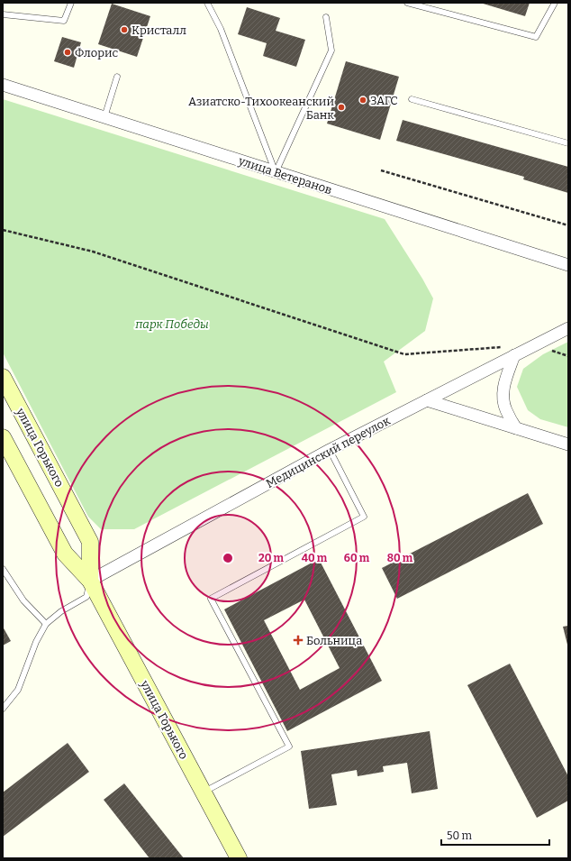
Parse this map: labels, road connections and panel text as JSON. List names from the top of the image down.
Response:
{
  "streets": {
    "main road": ["улица Горького"],
    "street": ["улица Ветеранов", "Медицинский переулок"]
  },
  "crossings": [
    ["улица Горького", "Медицинский переулок"]
  ],
  "parks": ["парк Победы"],
  "places": {
    "other": [
      "Кристалл",
      "Флорис",
      "ЗАГС",
      "Азиатско-Тихоокеанский Банк"
    ],
    "health": ["Больница"]
  },
  "scale_bar": "50 m",
  "rings": [
    "20 m",
    "40 m",
    "60 m",
    "80 m"
  ]
}
